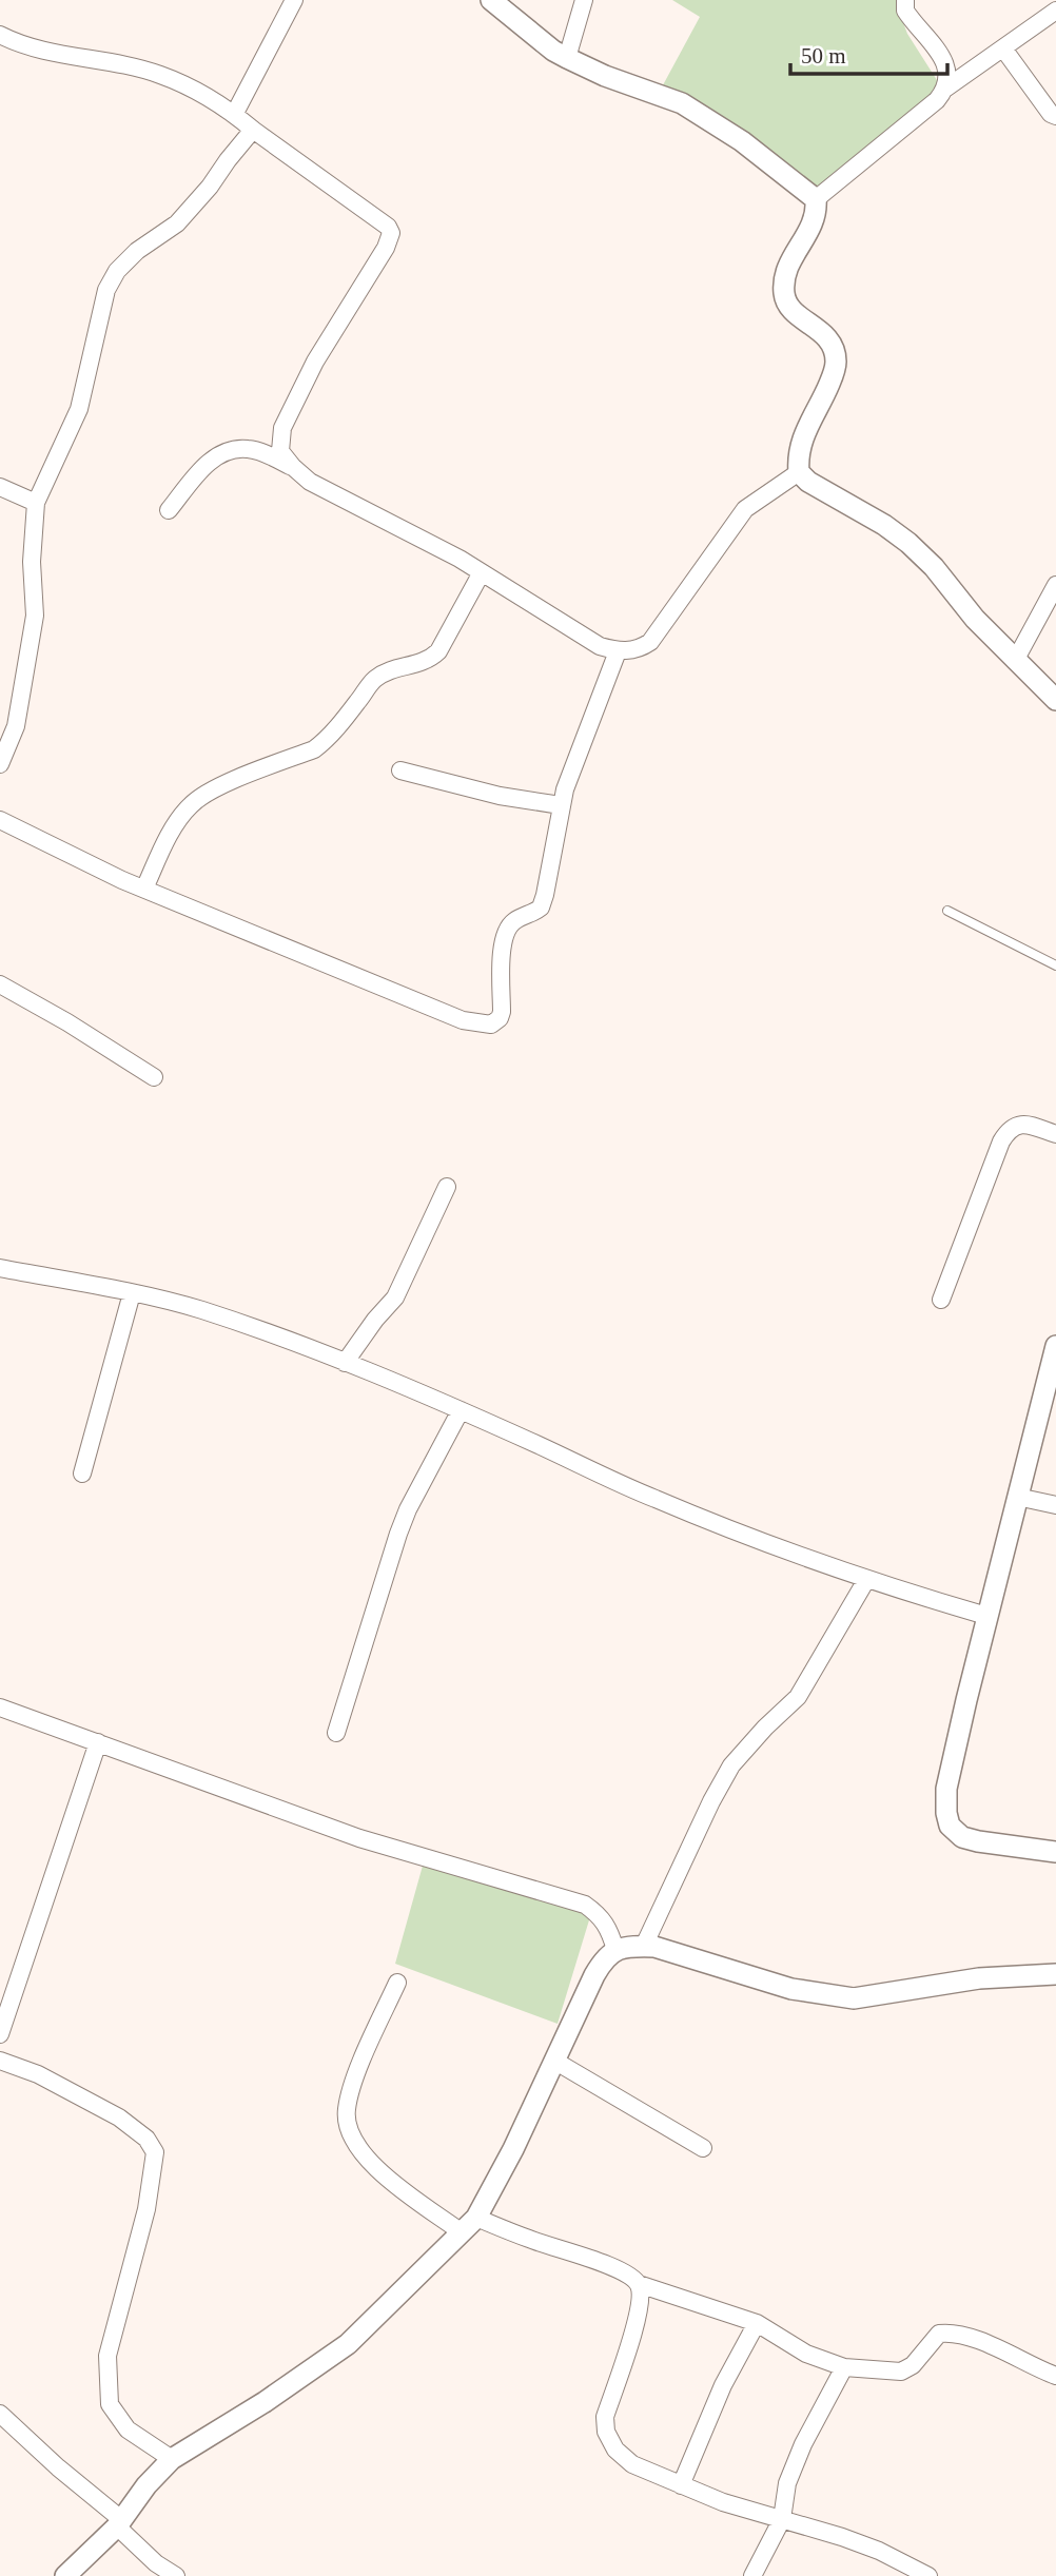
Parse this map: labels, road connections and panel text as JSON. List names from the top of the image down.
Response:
{
  "scale_bar": "50 m"
}
